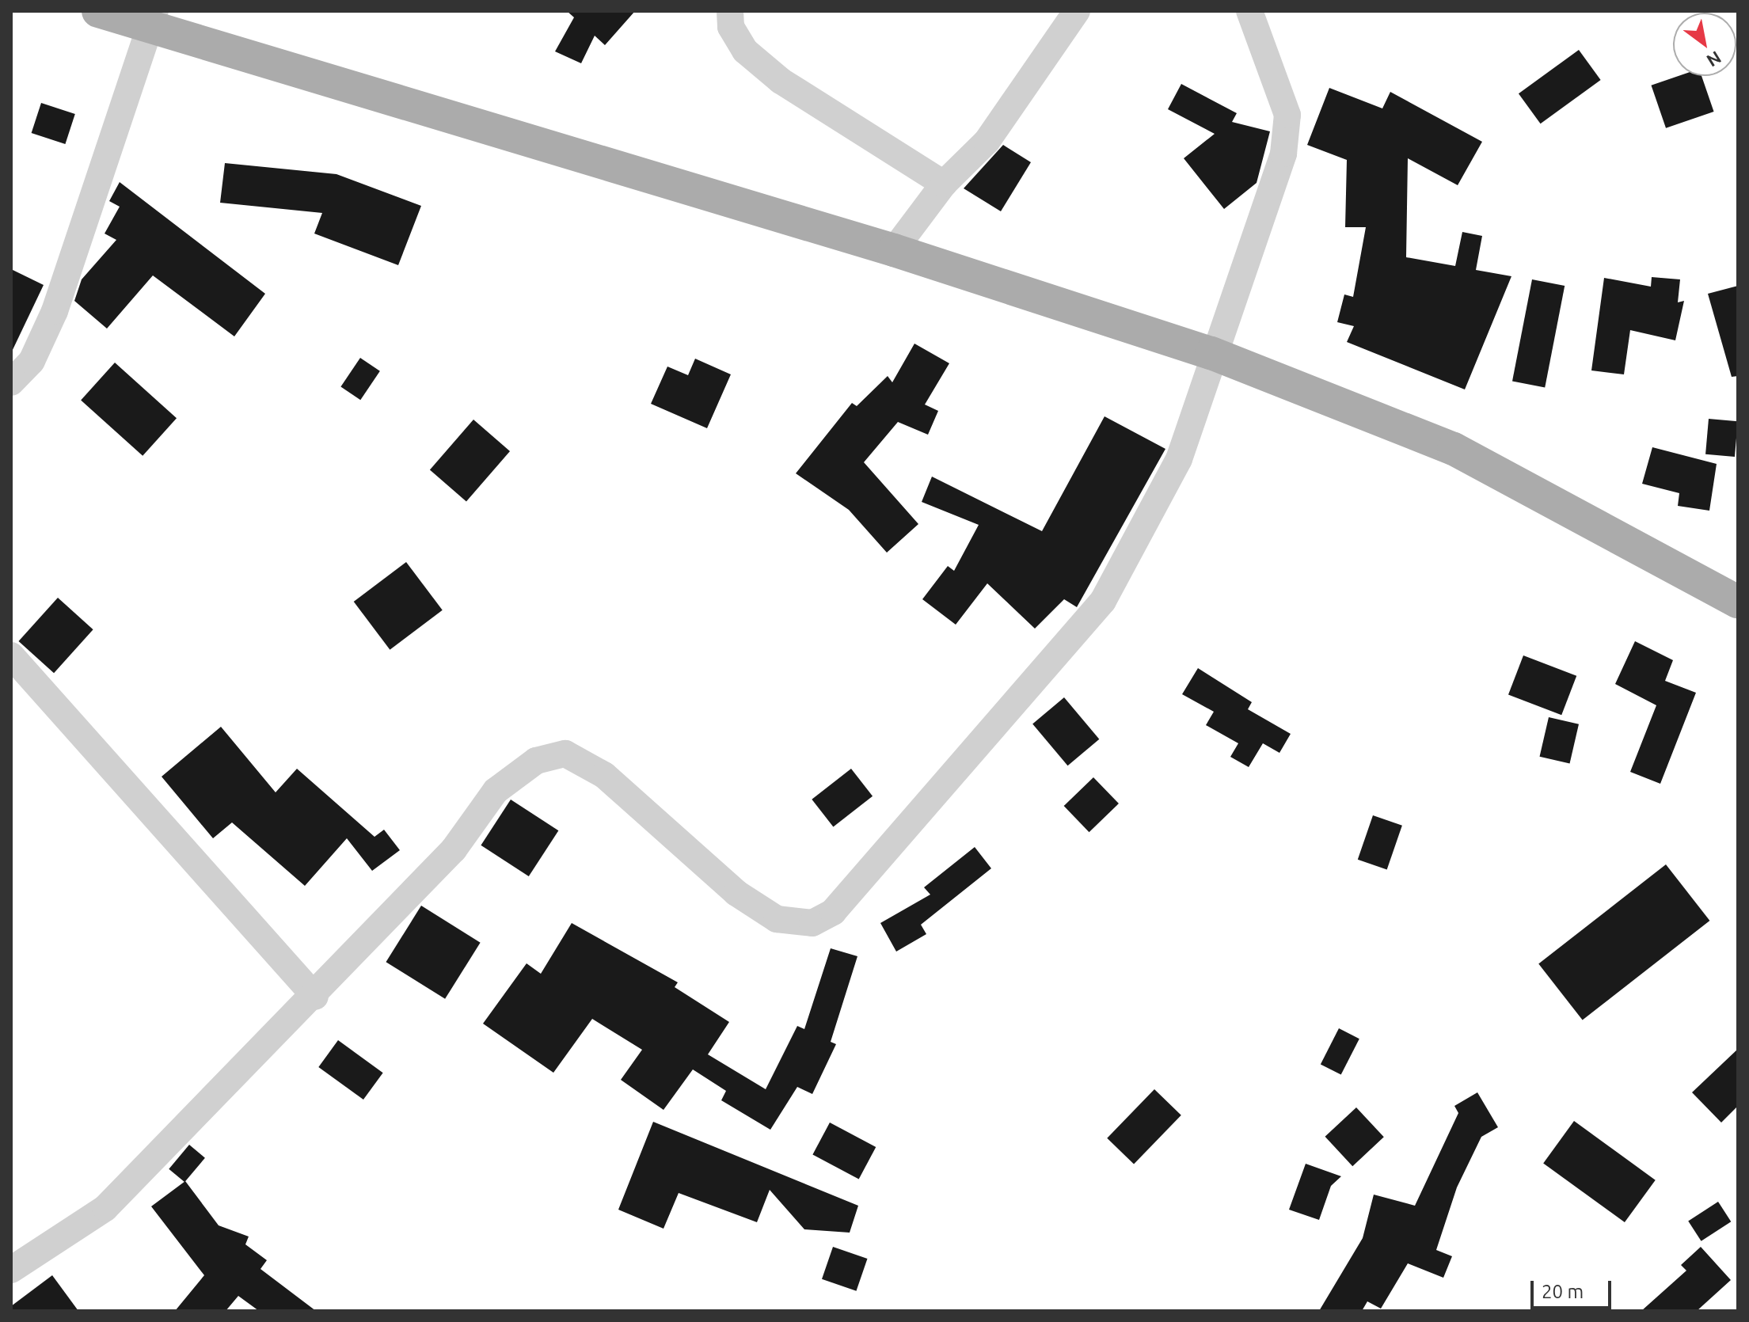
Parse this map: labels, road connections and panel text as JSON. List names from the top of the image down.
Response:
{
  "scale_bar": "20 m",
  "north": "bottom right"
}
